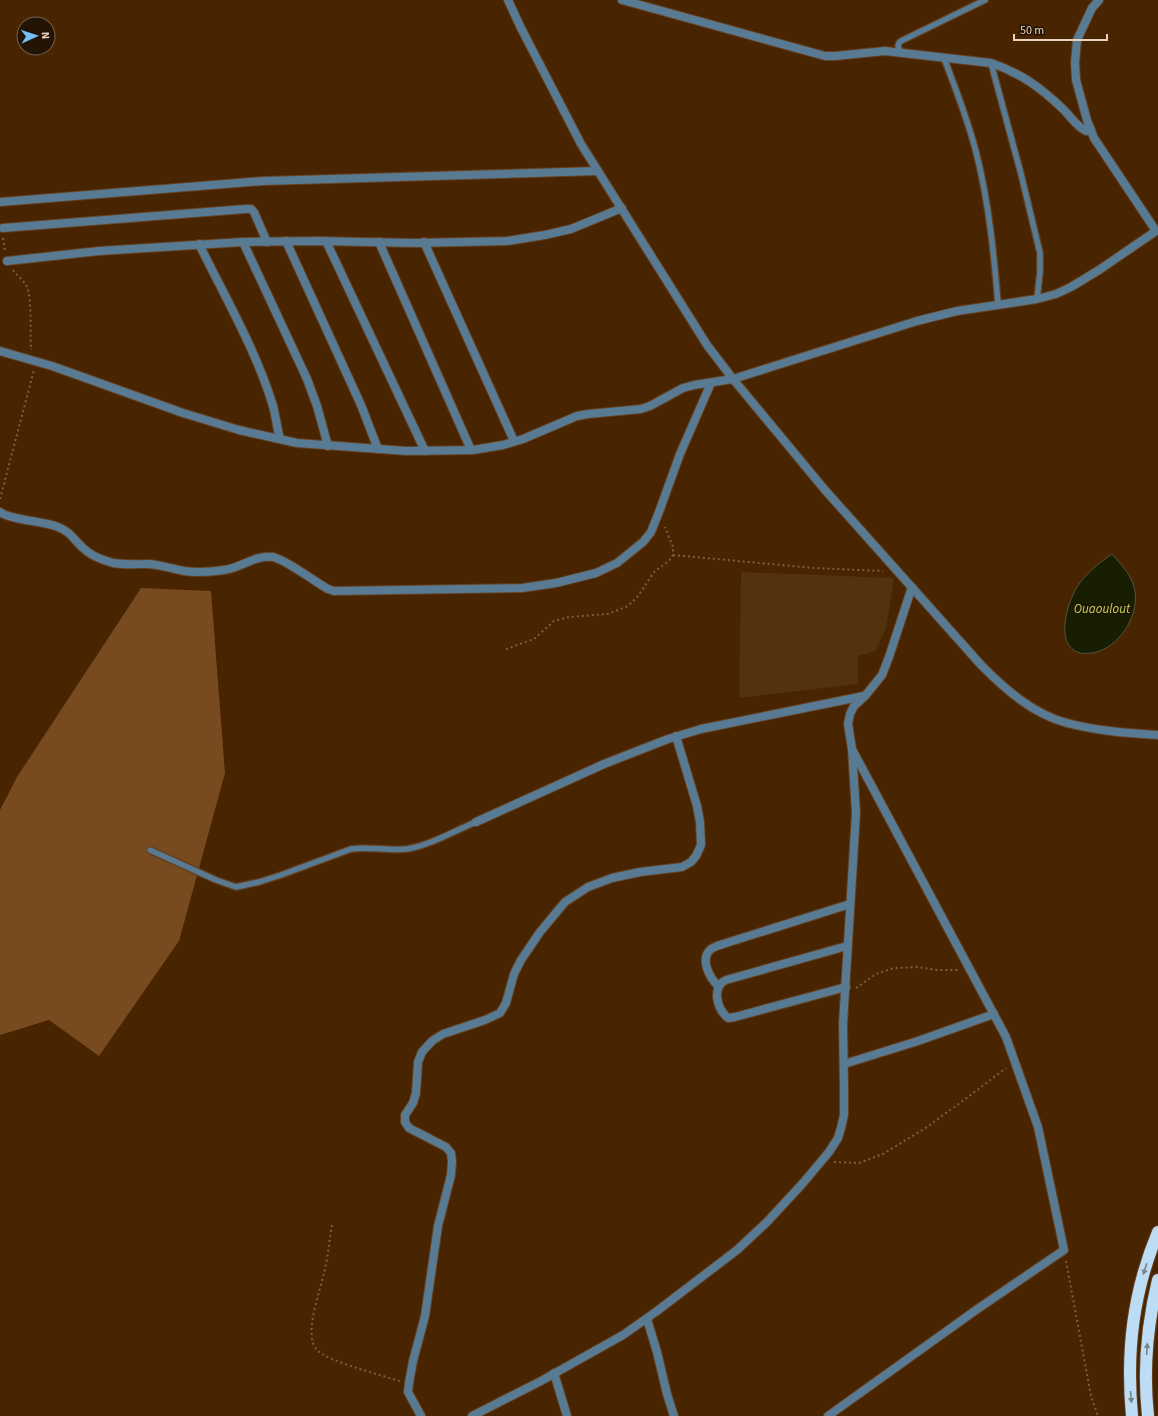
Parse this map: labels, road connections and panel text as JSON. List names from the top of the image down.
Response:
{
  "water": ["Ouaoulout"],
  "scale_bar": "50 m",
  "north": "right"
}
